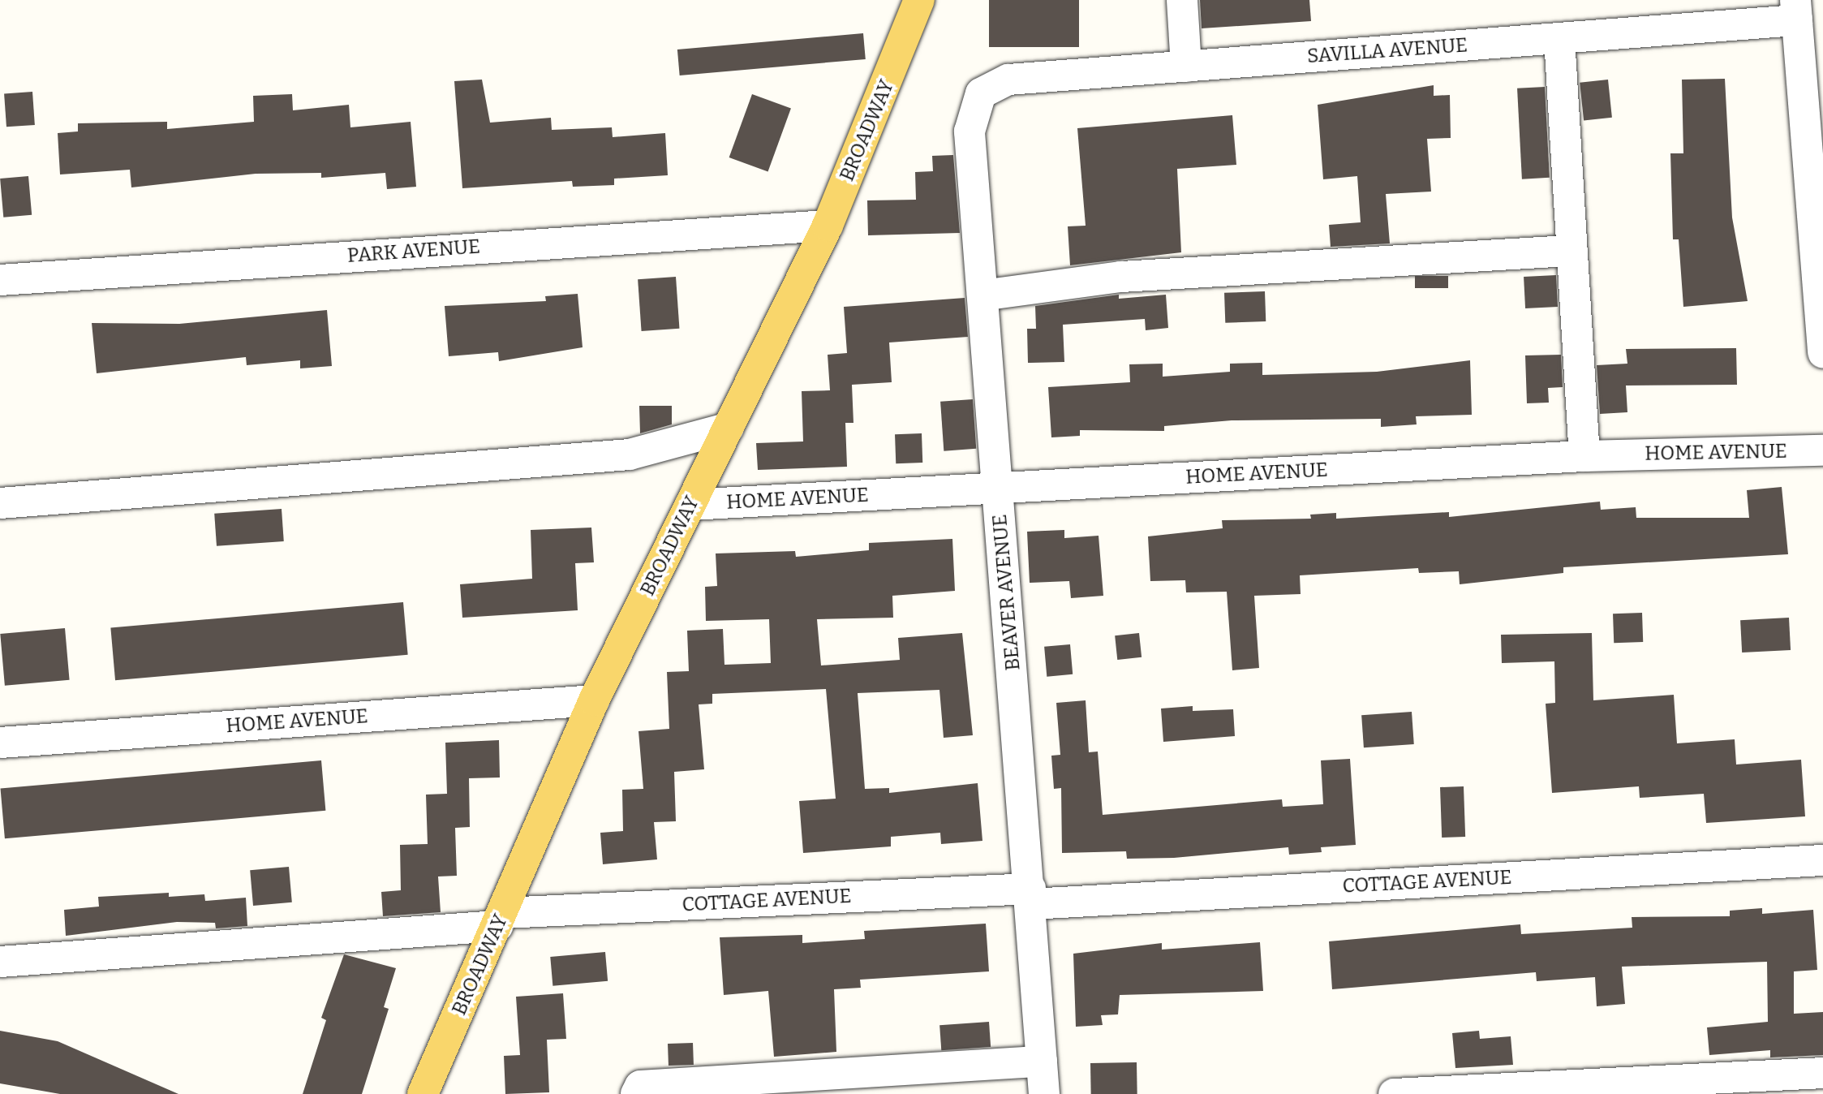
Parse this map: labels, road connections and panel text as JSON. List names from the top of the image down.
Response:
{
  "streets": {
    "main road": ["BROADWAY"],
    "street": [
      "SAVILLA AVENUE",
      "PARK AVENUE",
      "HOME AVENUE",
      "BEAVER AVENUE",
      "COTTAGE AVENUE"
    ]
  },
  "crossings": [
    ["SAVILLA AVENUE", "BEAVER AVENUE"],
    ["BROADWAY", "PARK AVENUE"],
    ["BROADWAY", "HOME AVENUE"],
    ["BROADWAY", "COTTAGE AVENUE"],
    ["HOME AVENUE", "BEAVER AVENUE"],
    ["BEAVER AVENUE", "COTTAGE AVENUE"]
  ]
}
